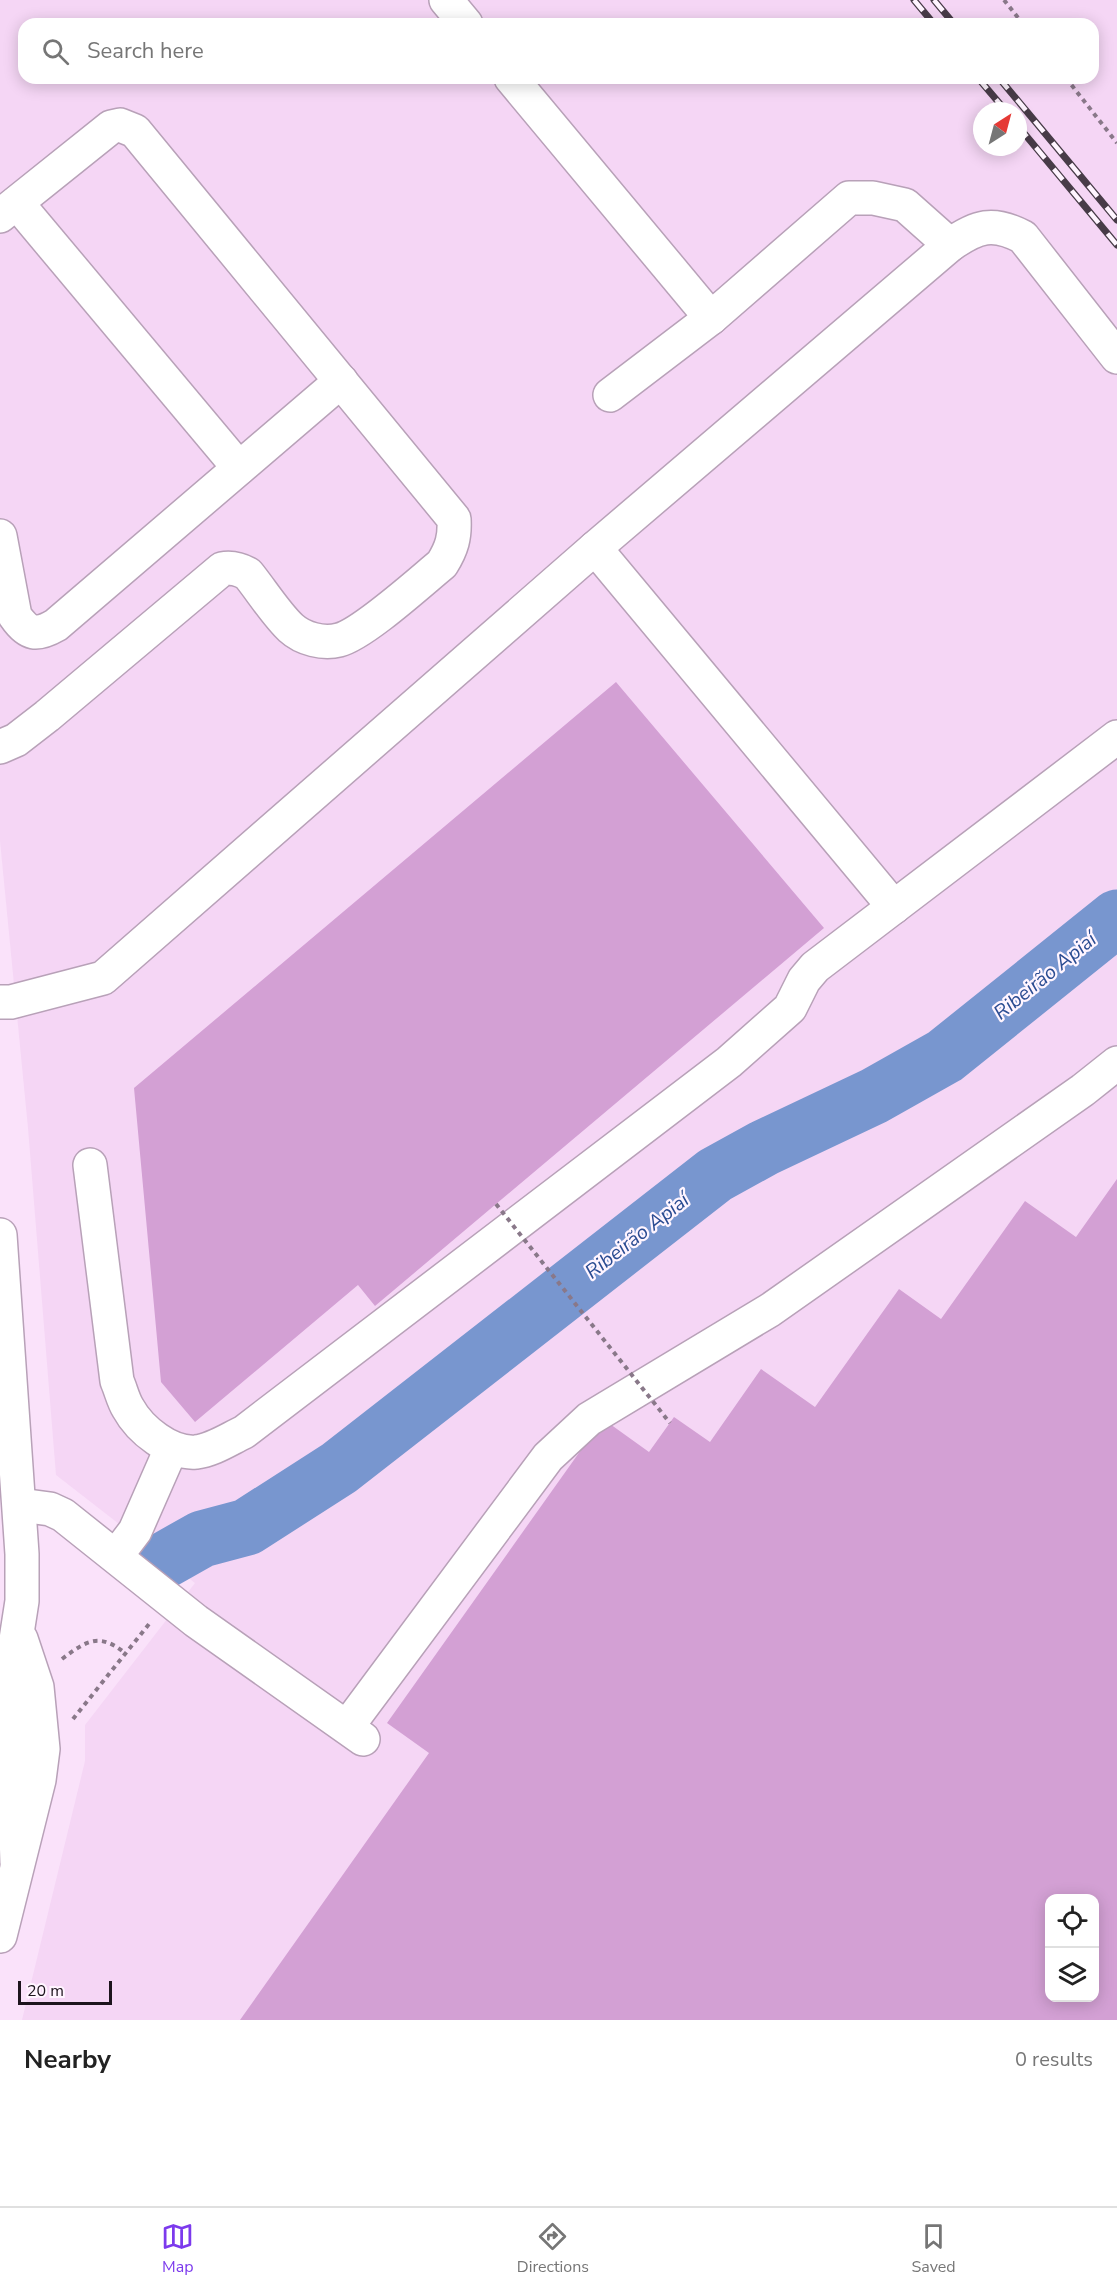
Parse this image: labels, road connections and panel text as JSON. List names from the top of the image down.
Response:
{
  "water": ["Ribeirão Apiaí"],
  "scale_bar": "20 m",
  "north": "top right",
  "page": {
    "search": "Search here",
    "scale": "20 m",
    "heading": ["Nearby", "0 results"],
    "nav": ["Map", "Directions", "Saved"]
  }
}
